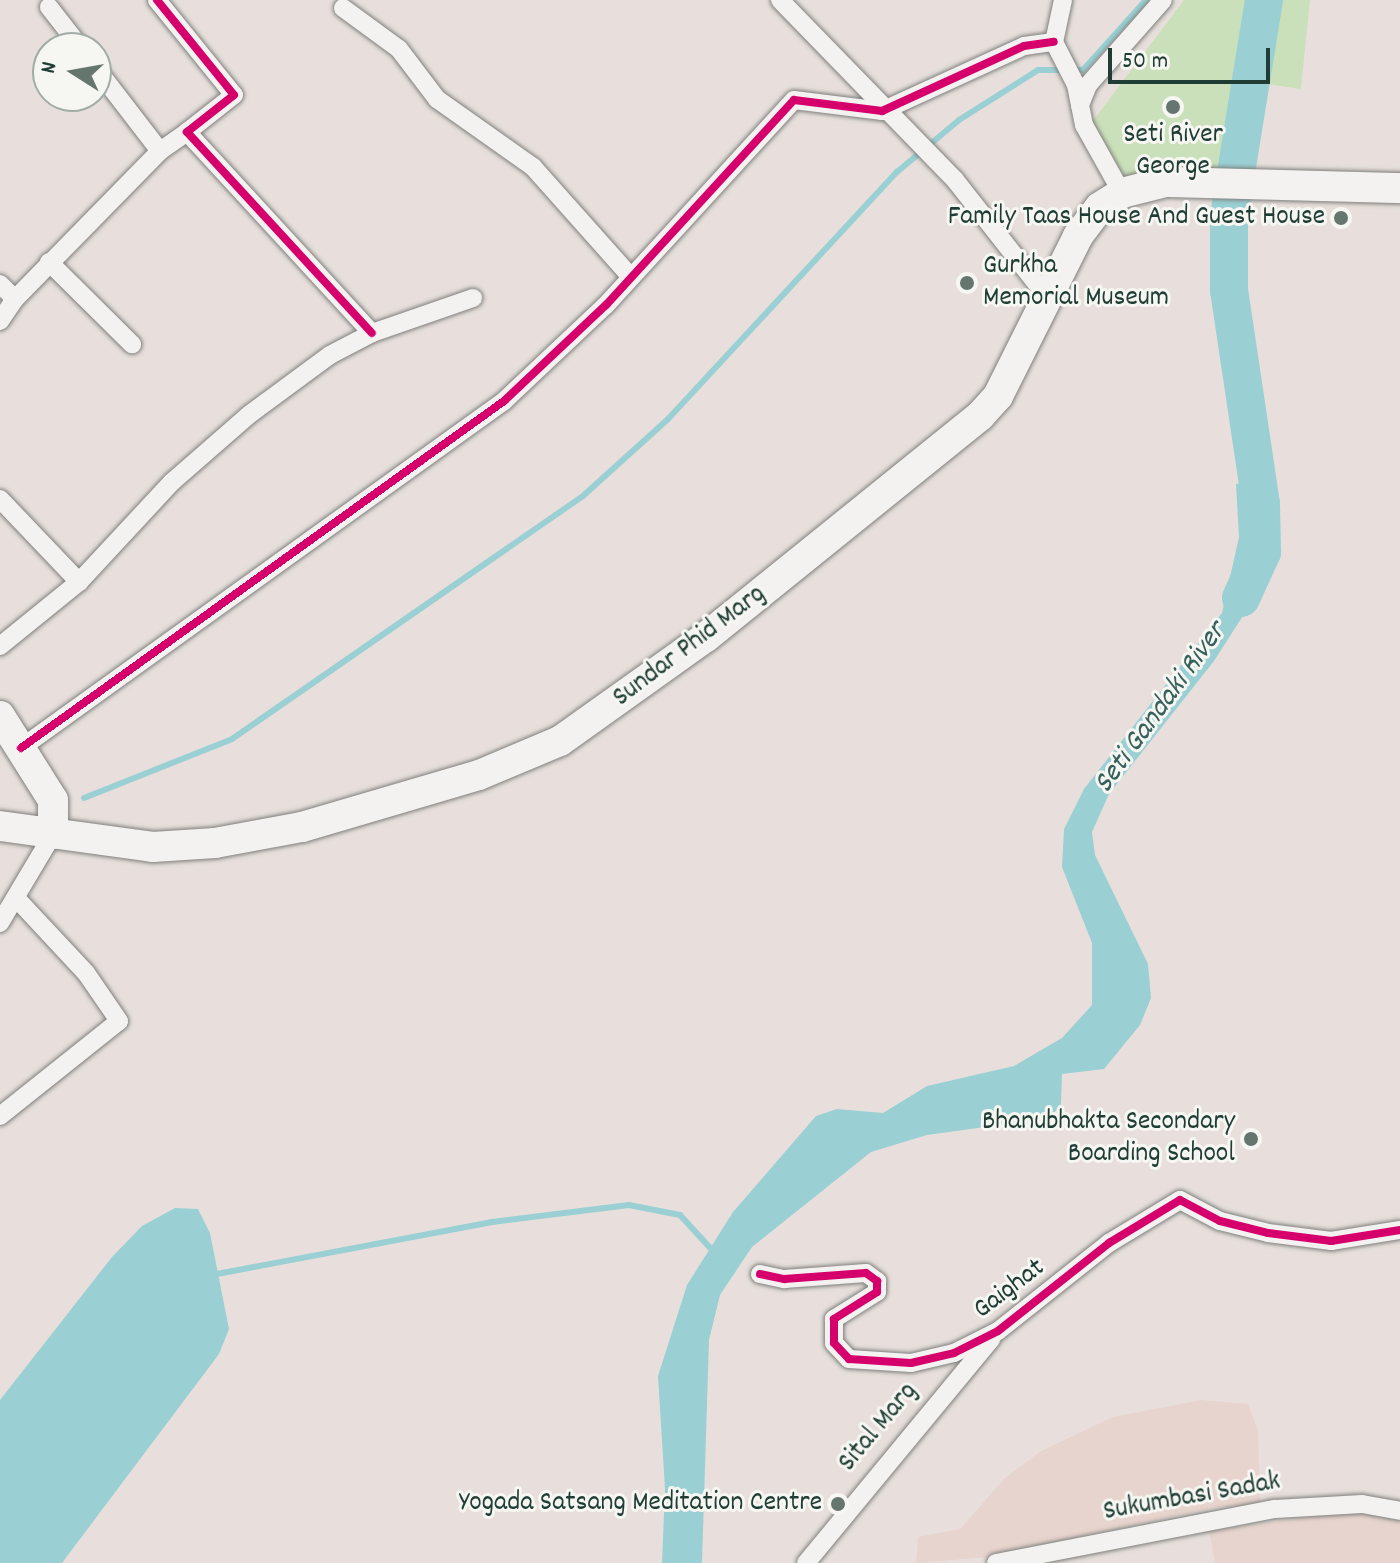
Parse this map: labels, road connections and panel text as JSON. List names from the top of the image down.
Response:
{
  "streets": {
    "main road": ["Sundar Phid Marg"],
    "street": ["Gaighat", "Sital Marg", "Sukumbasi Sadak"]
  },
  "crossings": [
    ["Gaighat", "Sital Marg"]
  ],
  "water": ["Seti Gandaki River"],
  "places": [
    "Seti River George",
    "Family Taas House And Guest House",
    "Gurkha Memorial Museum",
    "Bhanubhakta Secondary Boarding School",
    "Yogada Satsang Meditation Centre"
  ],
  "scale_bar": "50 m",
  "north": "left"
}
